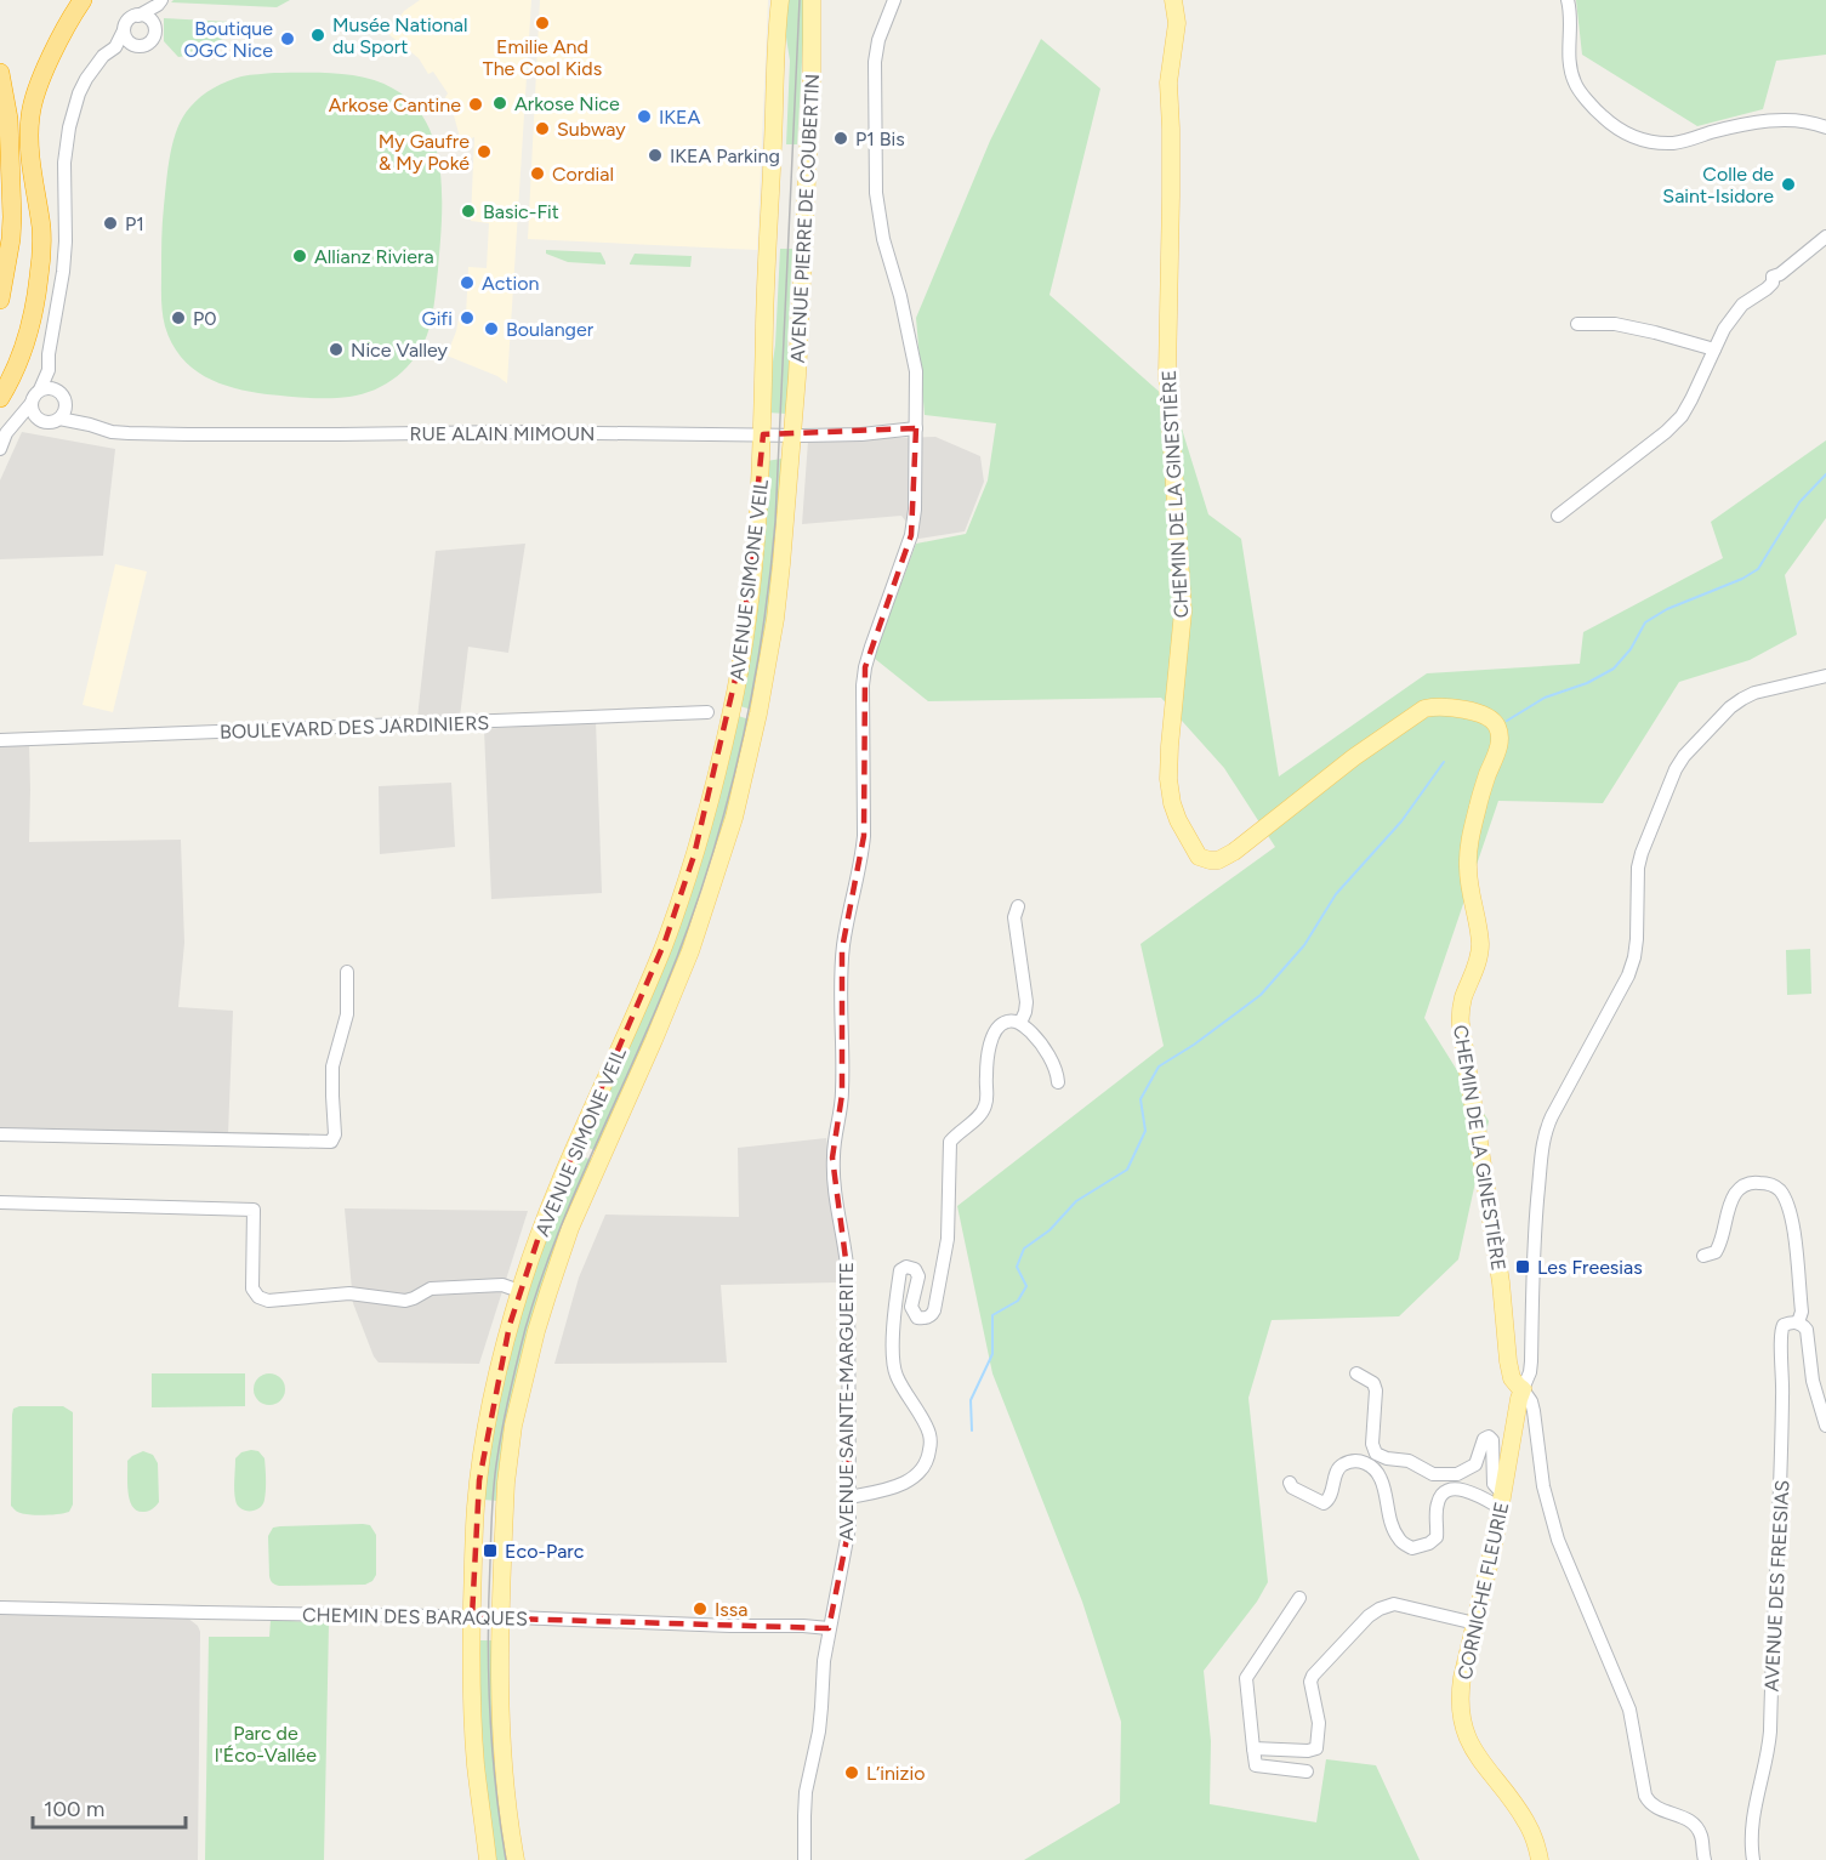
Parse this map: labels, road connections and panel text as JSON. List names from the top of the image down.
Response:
{
  "streets": {
    "main road": [
      "AVENUE PIERRE DE COUBERTIN",
      "CHEMIN DE LA GINESTIÈRE",
      "AVENUE SIMONE VEIL",
      "CORNICHE FLEURIE"
    ],
    "street": [
      "RUE ALAIN MIMOUN",
      "BOULEVARD DES JARDINIERS",
      "AVENUE SAINTE-MARGUERITE",
      "AVENUE DES FREESIAS",
      "CHEMIN DES BARAQUES"
    ]
  },
  "crossings": [
    ["AVENUE PIERRE DE COUBERTIN", "RUE ALAIN MIMOUN"],
    ["AVENUE PIERRE DE COUBERTIN", "AVENUE SIMONE VEIL"],
    ["RUE ALAIN MIMOUN", "AVENUE SIMONE VEIL"],
    ["RUE ALAIN MIMOUN", "AVENUE SAINTE-MARGUERITE"],
    ["CHEMIN DE LA GINESTIÈRE", "CORNICHE FLEURIE"],
    ["AVENUE SIMONE VEIL", "CHEMIN DES BARAQUES"],
    ["AVENUE SAINTE-MARGUERITE", "CHEMIN DES BARAQUES"]
  ],
  "parks": ["Parc de l'Éco-Vallée"],
  "places": {
    "other": [
      "Emilie And The Cool Kids",
      "Musée National du Sport",
      "Boutique OGC Nice",
      "Arkose Nice",
      "Arkose Cantine",
      "IKEA",
      "Subway",
      "P1 Bis",
      "My Gaufre & My Poké",
      "IKEA Parking",
      "Cordial",
      "Colle de Saint-Isidore",
      "Basic-Fit",
      "P1",
      "Allianz Riviera",
      "Action",
      "P0",
      "Gifi",
      "Boulanger",
      "Nice Valley",
      "Issa",
      "L’inizio"
    ],
    "transit": ["Les Freesias", "Eco-Parc"]
  },
  "scale_bar": "100 m"
}
